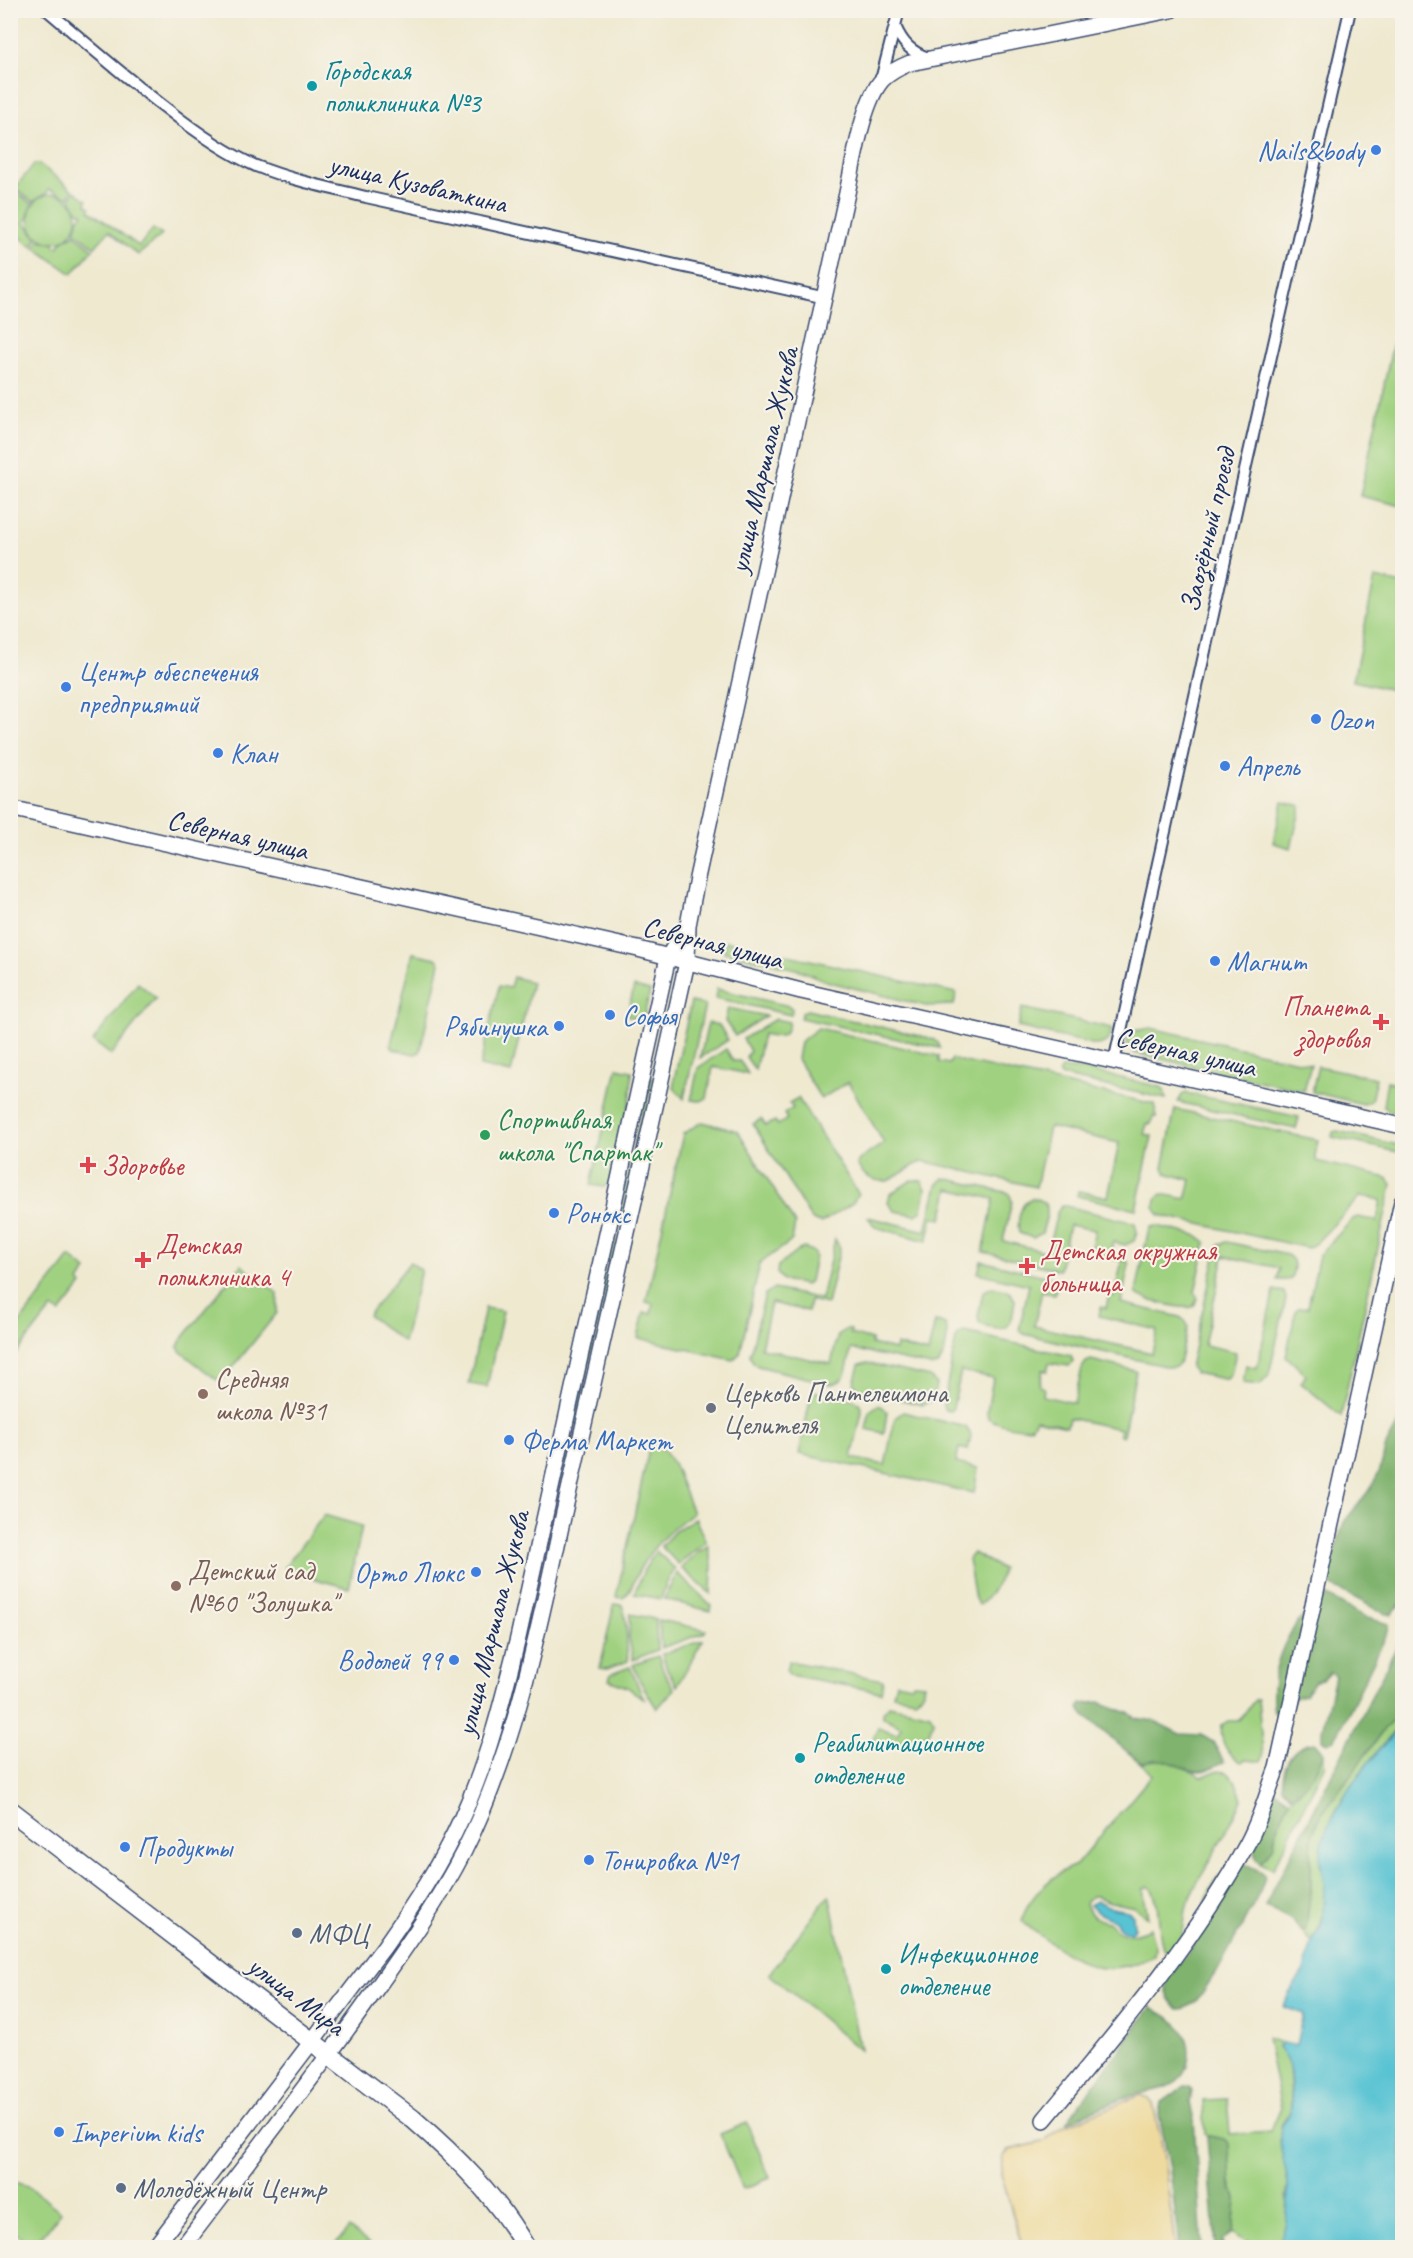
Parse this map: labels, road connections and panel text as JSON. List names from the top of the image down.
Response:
{
  "streets": {
    "main road": ["улица Маршала Жукова", "Северная улица", "улица Мира"],
    "street": ["улица Кузоваткина", "Заозёрный проезд"]
  },
  "crossings": [
    ["улица Кузоваткина", "улица Маршала Жукова"],
    ["улица Маршала Жукова", "Северная улица"],
    ["улица Маршала Жукова", "улица Мира"],
    ["Заозёрный проезд", "Северная улица"]
  ],
  "places": {
    "other": [
      "Городская поликлиника №3",
      "Nails&body",
      "Центр обеспечения предприятий",
      "Ozon",
      "Клан",
      "Апрель",
      "Магнит",
      "Софья",
      "Рябинушка",
      "Спортивная школа \"Спартак\"",
      "Ронокс",
      "Средняя школа №31",
      "Церковь Пантелеимона Целителя",
      "Ферма Маркет",
      "Орто Люкс",
      "Детский сад №60 \"Золушка\"",
      "Водолей 99",
      "Реабилитационное отделение",
      "Продукты",
      "Тонировка №1",
      "МФЦ",
      "Инфекционное отделение",
      "Imperium kids",
      "Молодёжный Центр"
    ],
    "health": [
      "Планета здоровья",
      "Здоровье",
      "Детская поликлиника 4",
      "Детская окружная больница"
    ]
  }
}
